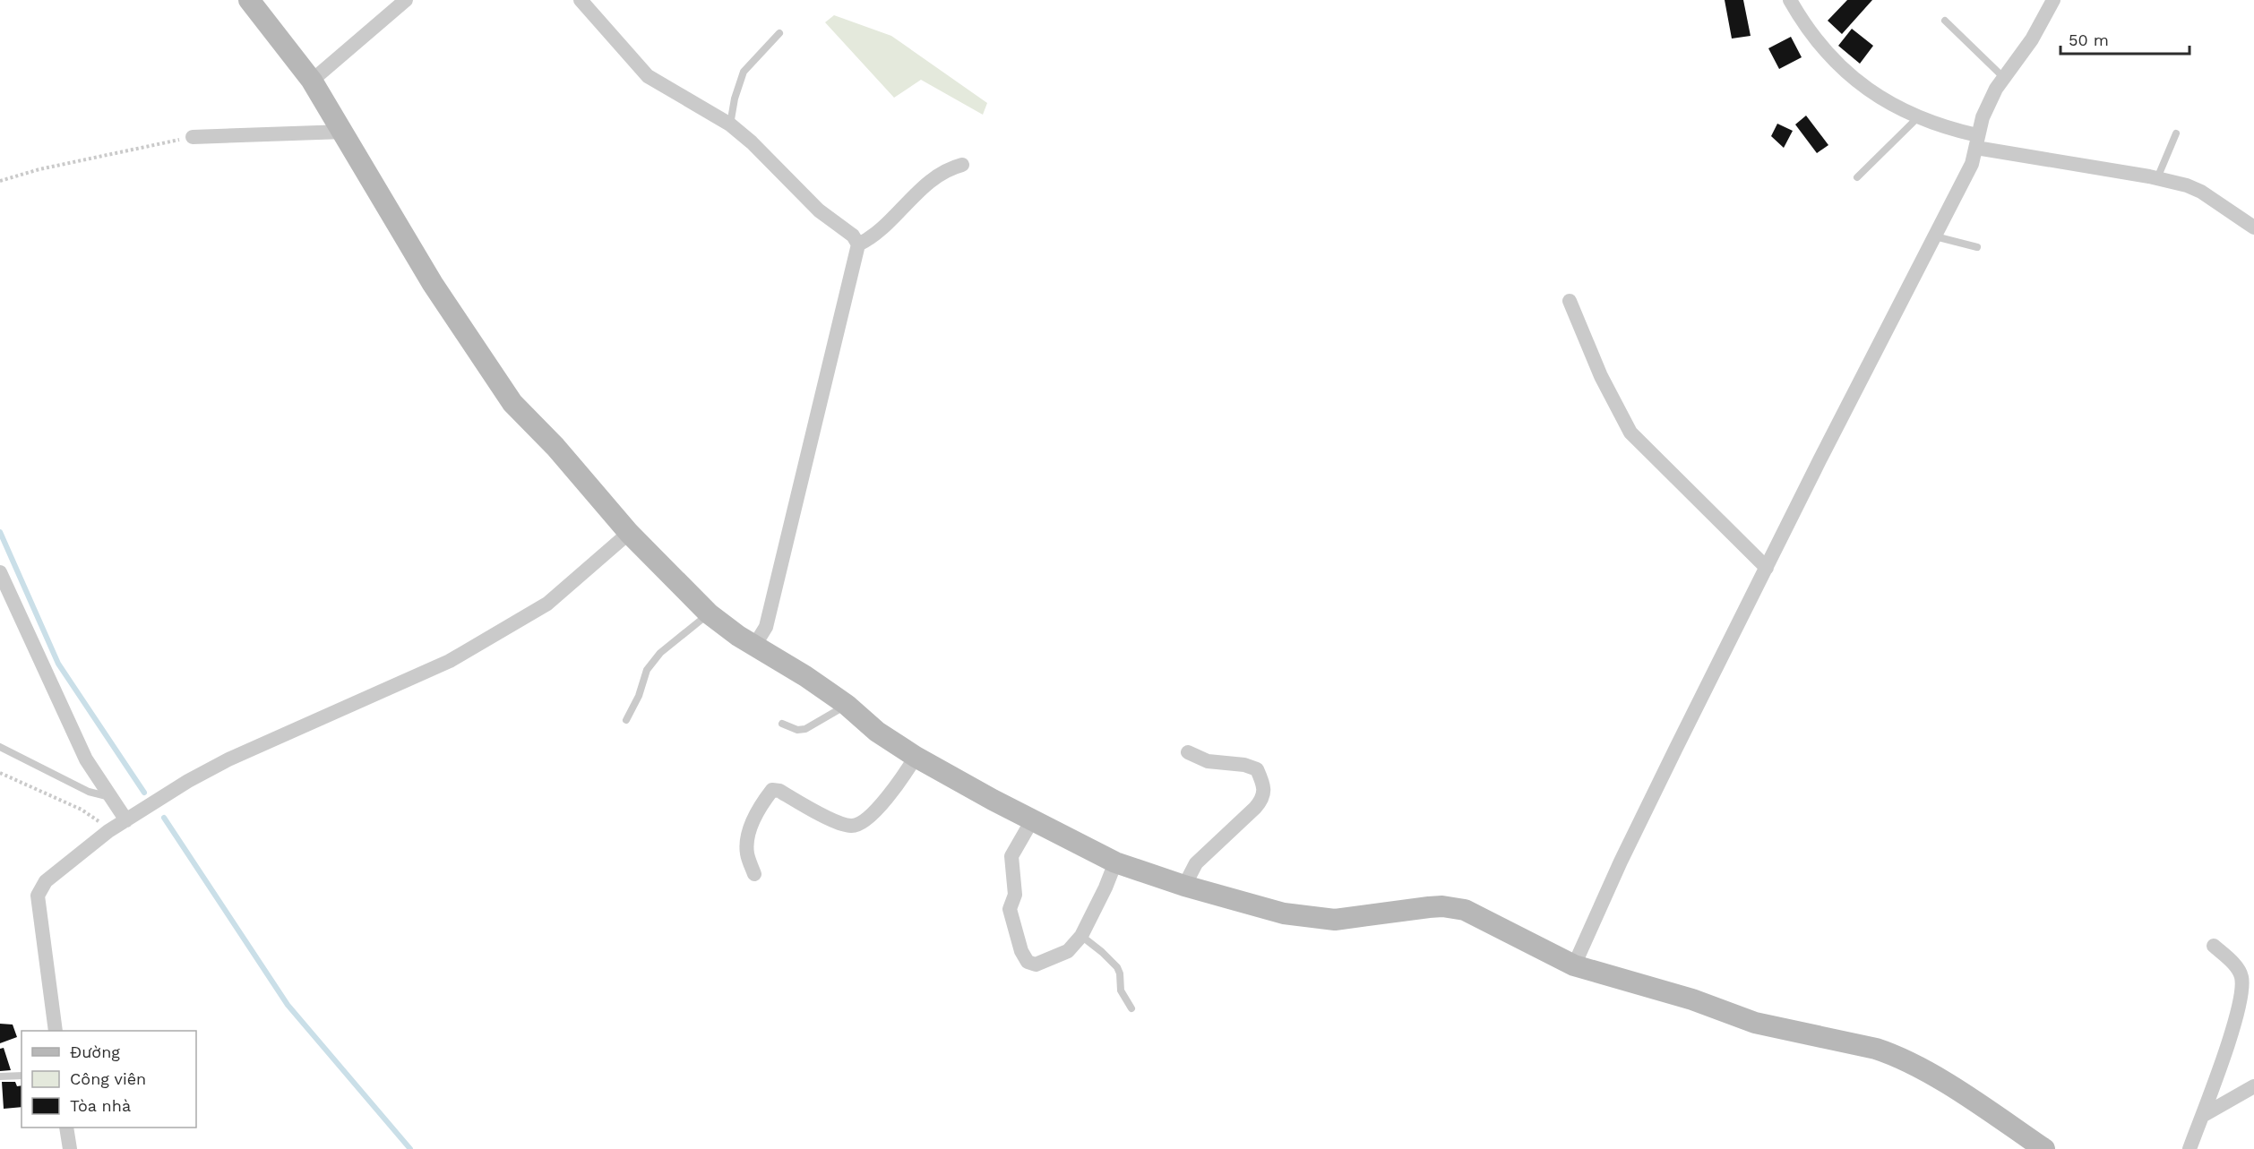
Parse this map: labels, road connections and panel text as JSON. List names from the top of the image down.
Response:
{
  "legend": ["Đường", "Công viên", "Tòa nhà"],
  "scale_bar": "50 m"
}
